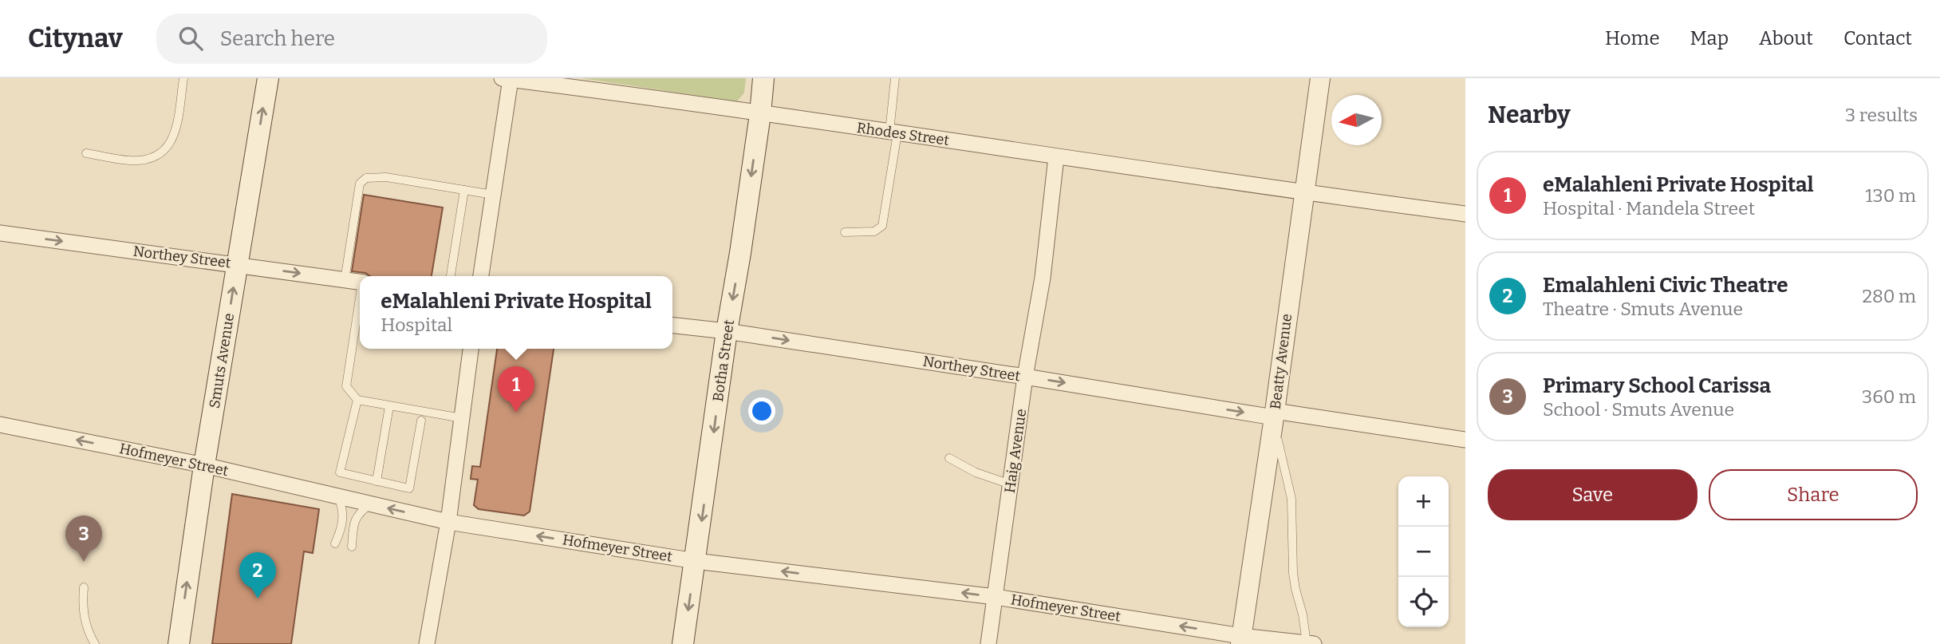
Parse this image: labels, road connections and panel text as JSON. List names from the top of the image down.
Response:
{
  "streets": {
    "main road": ["Smuts Avenue", "Botha Street"],
    "street": [
      "Rhodes Street",
      "Northey Street",
      "Beatty Avenue",
      "Haig Avenue",
      "Hofmeyer Street"
    ]
  },
  "crossings": [
    ["Rhodes Street", "Botha Street"],
    ["Rhodes Street", "Beatty Avenue"],
    ["Rhodes Street", "Haig Avenue"],
    ["Northey Street", "Smuts Avenue"],
    ["Northey Street", "Botha Street"],
    ["Northey Street", "Beatty Avenue"],
    ["Northey Street", "Haig Avenue"],
    ["Smuts Avenue", "Hofmeyer Street"],
    ["Botha Street", "Hofmeyer Street"],
    ["Beatty Avenue", "Hofmeyer Street"],
    ["Haig Avenue", "Hofmeyer Street"]
  ],
  "one_way": [
    "Northey Street",
    "Smuts Avenue",
    "Botha Street",
    "Hofmeyer Street"
  ],
  "north": "left",
  "page": {
    "header": "Citynav",
    "search": "Search here",
    "nav": [
      "Home",
      "Map",
      "About",
      "Contact"
    ],
    "heading": ["Nearby", "3 results"],
    "list": [
      {
        "mark": "1",
        "name": "eMalahleni Private Hospital",
        "note": "Hospital · Mandela Street",
        "value": "130 m"
      },
      {
        "mark": "2",
        "name": "Emalahleni Civic Theatre",
        "note": "Theatre · Smuts Avenue",
        "value": "280 m"
      },
      {
        "mark": "3",
        "name": "Primary School Carissa",
        "note": "School · Smuts Avenue",
        "value": "360 m"
      }
    ],
    "popup": ["eMalahleni Private Hospital", "Hospital"],
    "pins": ["1", "3", "2"],
    "buttons": ["Save", "Share"],
    "map_buttons": ["+", "−"]
  }
}
